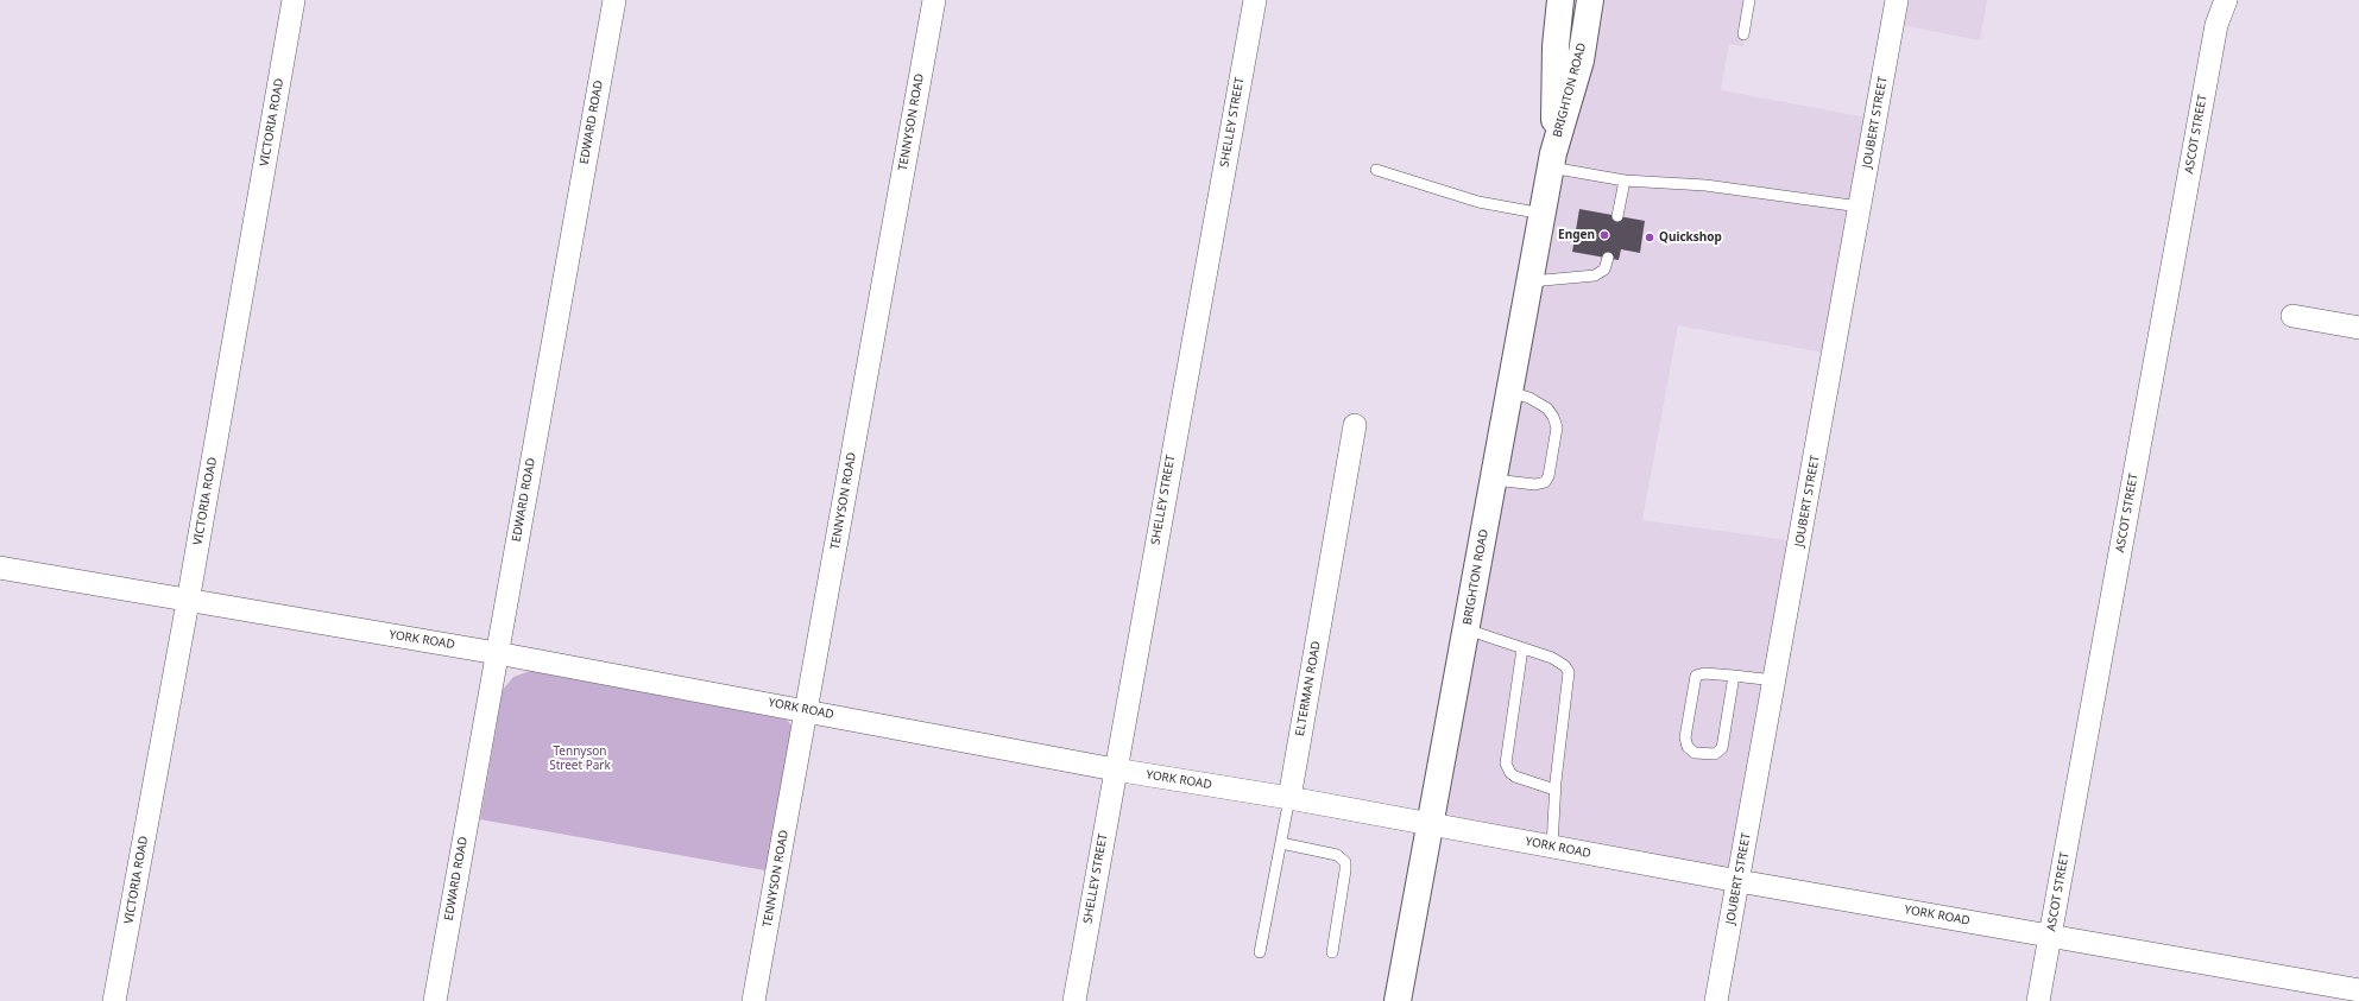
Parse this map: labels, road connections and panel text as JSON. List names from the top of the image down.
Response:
{
  "streets": {
    "main road": ["BRIGHTON ROAD"],
    "street": [
      "VICTORIA ROAD",
      "EDWARD ROAD",
      "TENNYSON ROAD",
      "SHELLEY STREET",
      "JOUBERT STREET",
      "ASCOT STREET",
      "YORK ROAD",
      "ELTERMAN ROAD"
    ]
  },
  "crossings": [
    ["BRIGHTON ROAD", "YORK ROAD"],
    ["VICTORIA ROAD", "YORK ROAD"],
    ["EDWARD ROAD", "YORK ROAD"],
    ["TENNYSON ROAD", "YORK ROAD"],
    ["SHELLEY STREET", "YORK ROAD"],
    ["JOUBERT STREET", "YORK ROAD"],
    ["ASCOT STREET", "YORK ROAD"],
    ["YORK ROAD", "ELTERMAN ROAD"]
  ],
  "parks": ["Tennyson Street Park"],
  "places": ["Engen", "Quickshop"]
}
